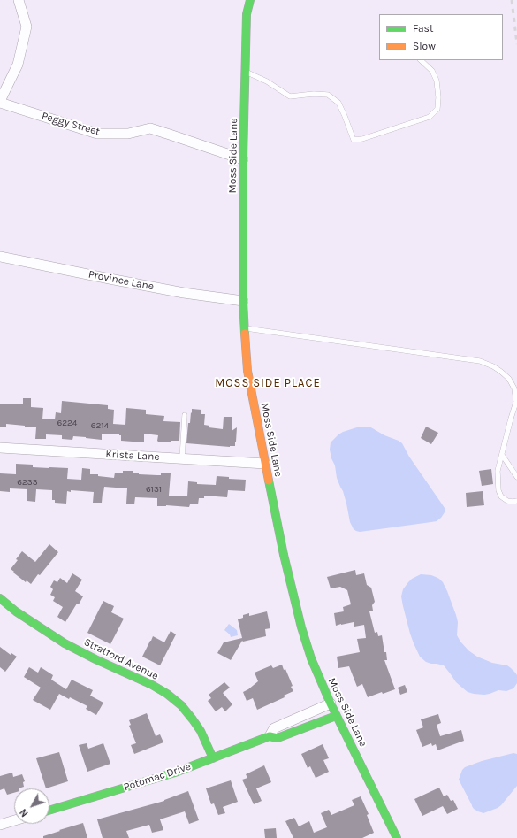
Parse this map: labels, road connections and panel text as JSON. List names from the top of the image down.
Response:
{
  "streets": {
    "street": [
      "Peggy Street",
      "Moss Side Lane",
      "Province Lane",
      "Krista Lane",
      "Stratford Avenue",
      "Potomac Drive"
    ]
  },
  "crossings": [
    ["Peggy Street", "Moss Side Lane"],
    ["Moss Side Lane", "Province Lane"],
    ["Moss Side Lane", "Krista Lane"],
    ["Moss Side Lane", "Potomac Drive"],
    ["Stratford Avenue", "Potomac Drive"]
  ],
  "districts": ["MOSS SIDE PLACE"],
  "house_numbers": [
    "6224",
    "6214",
    "6233",
    "6131"
  ],
  "legend": ["Fast", "Slow"],
  "north": "bottom left"
}
